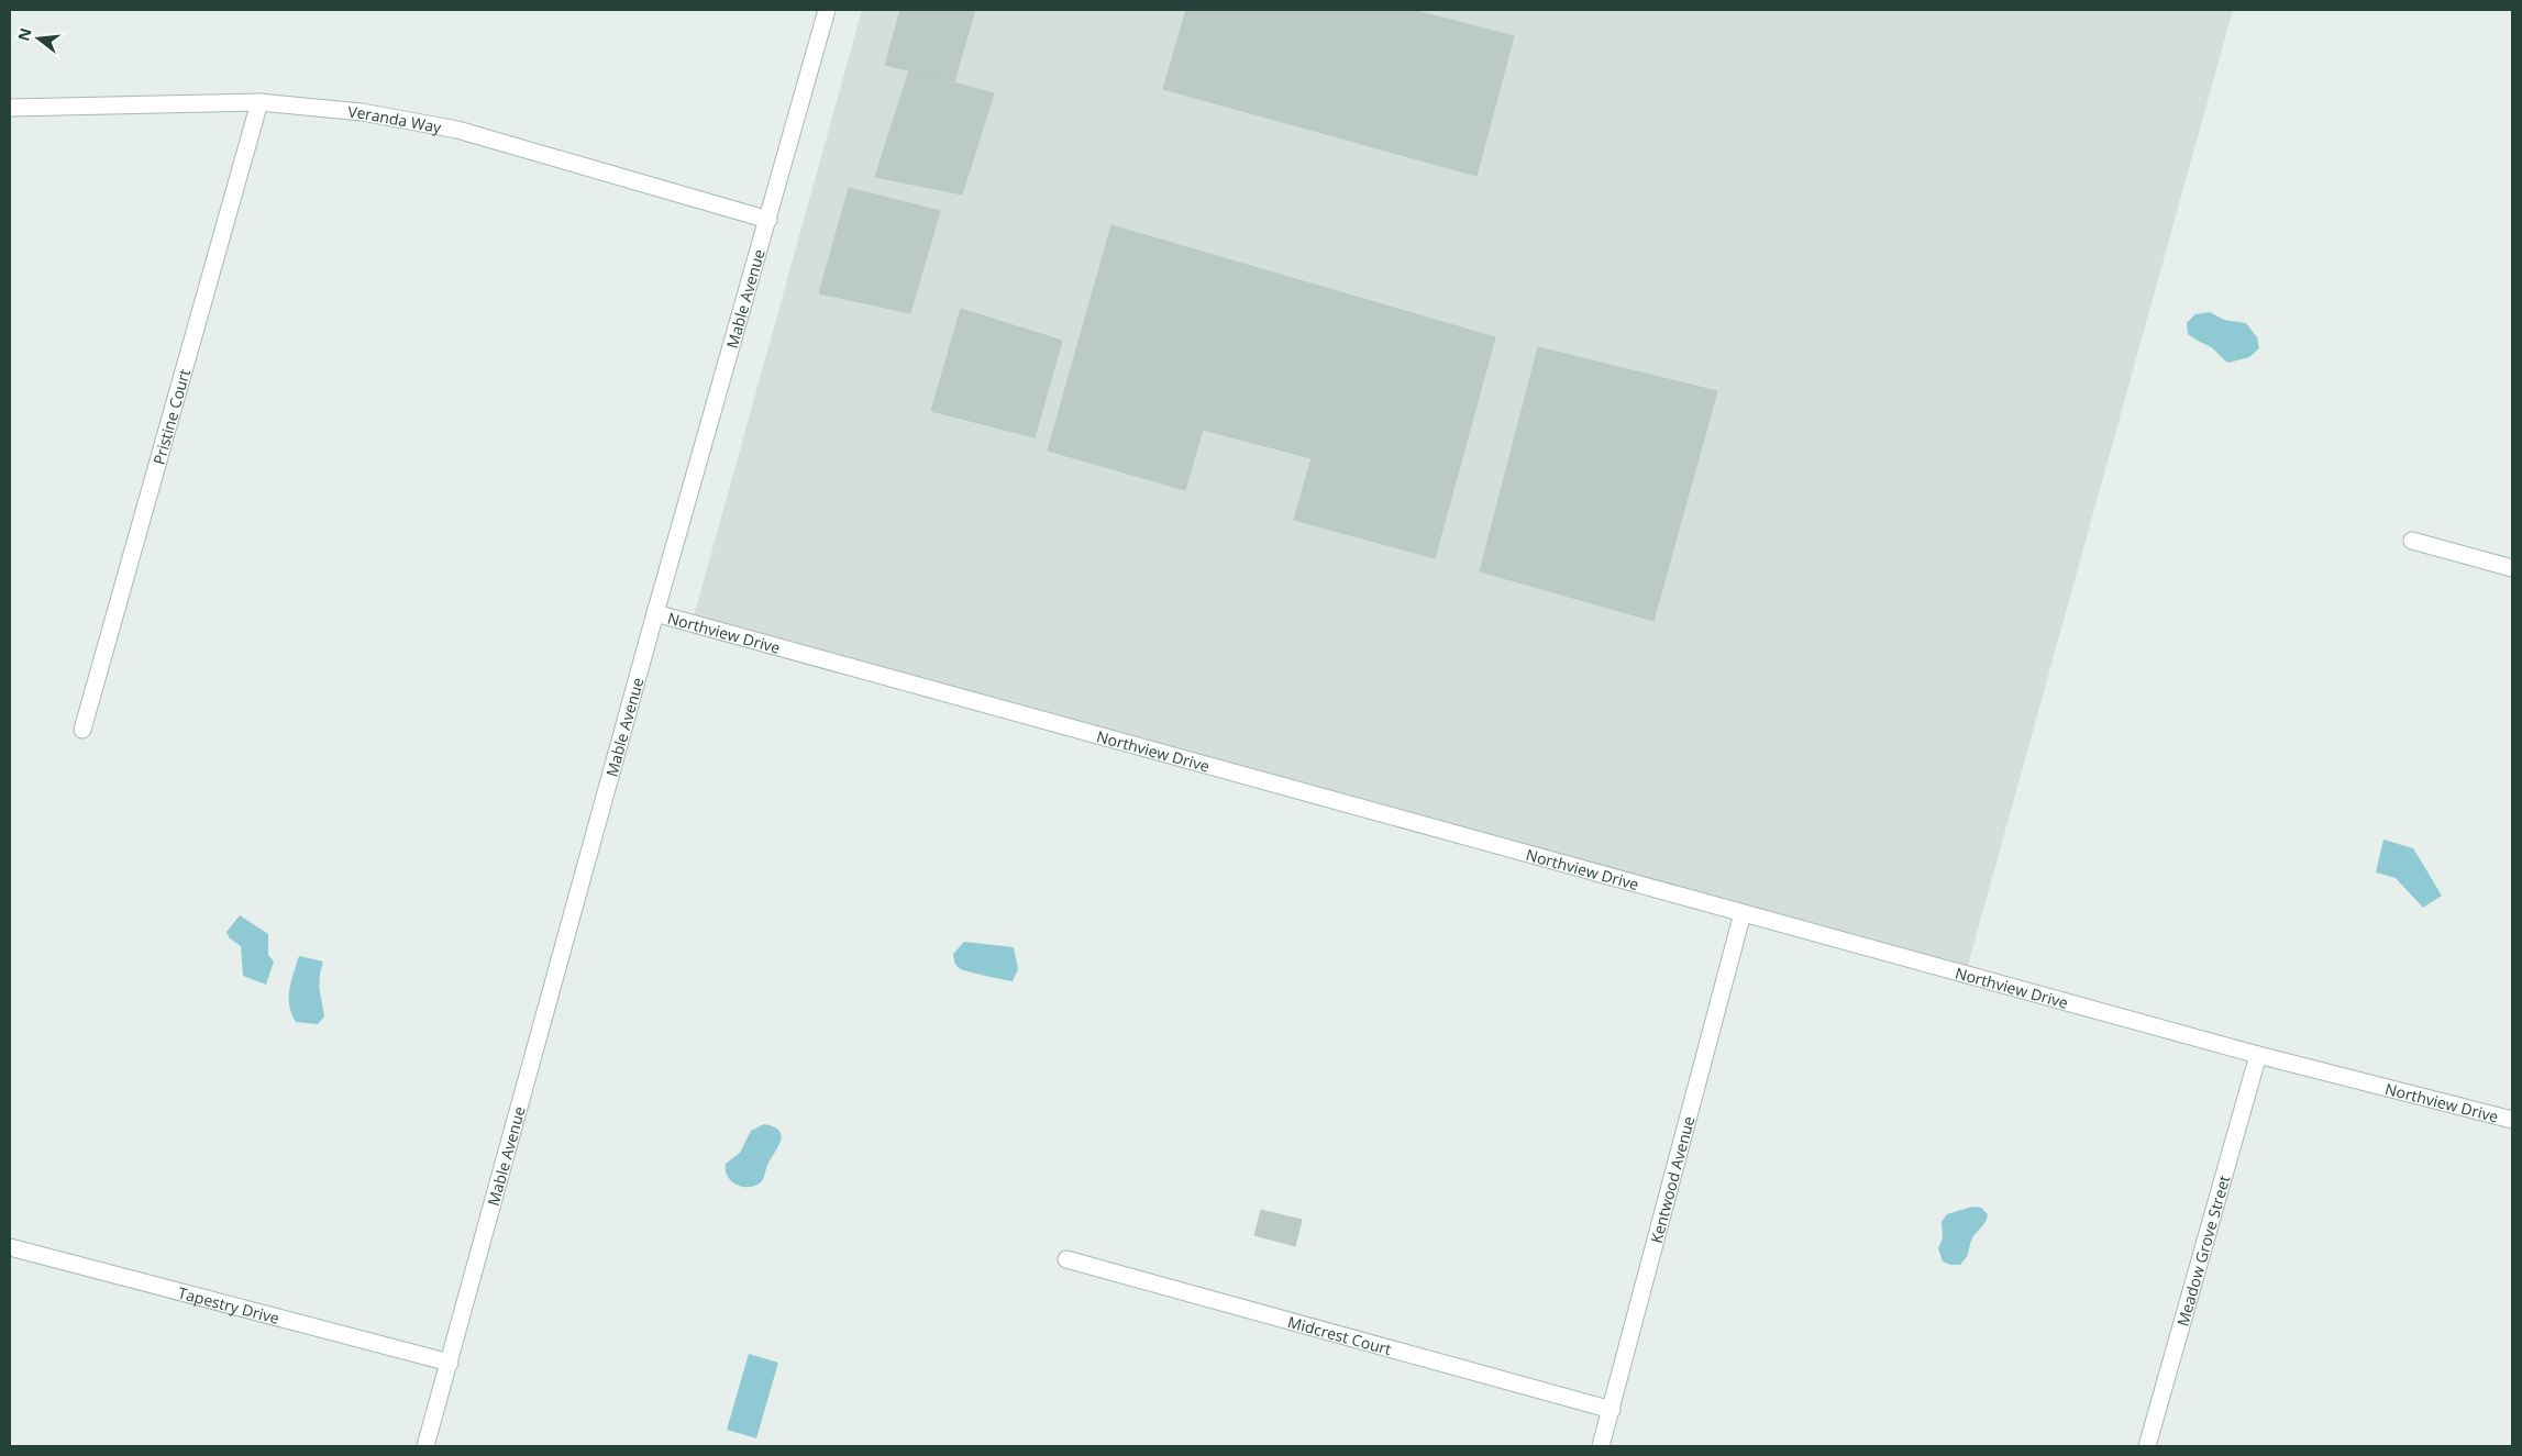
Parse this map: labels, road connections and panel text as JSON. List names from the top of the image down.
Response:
{
  "streets": {
    "street": [
      "Veranda Way",
      "Mable Avenue",
      "Pristine Court",
      "Northview Drive",
      "Kentwood Avenue",
      "Meadow Grove Street",
      "Tapestry Drive",
      "Midcrest Court"
    ]
  },
  "crossings": [
    ["Veranda Way", "Mable Avenue"],
    ["Veranda Way", "Pristine Court"],
    ["Mable Avenue", "Northview Drive"],
    ["Mable Avenue", "Tapestry Drive"],
    ["Northview Drive", "Kentwood Avenue"],
    ["Northview Drive", "Meadow Grove Street"],
    ["Kentwood Avenue", "Midcrest Court"]
  ],
  "north": "left"
}
